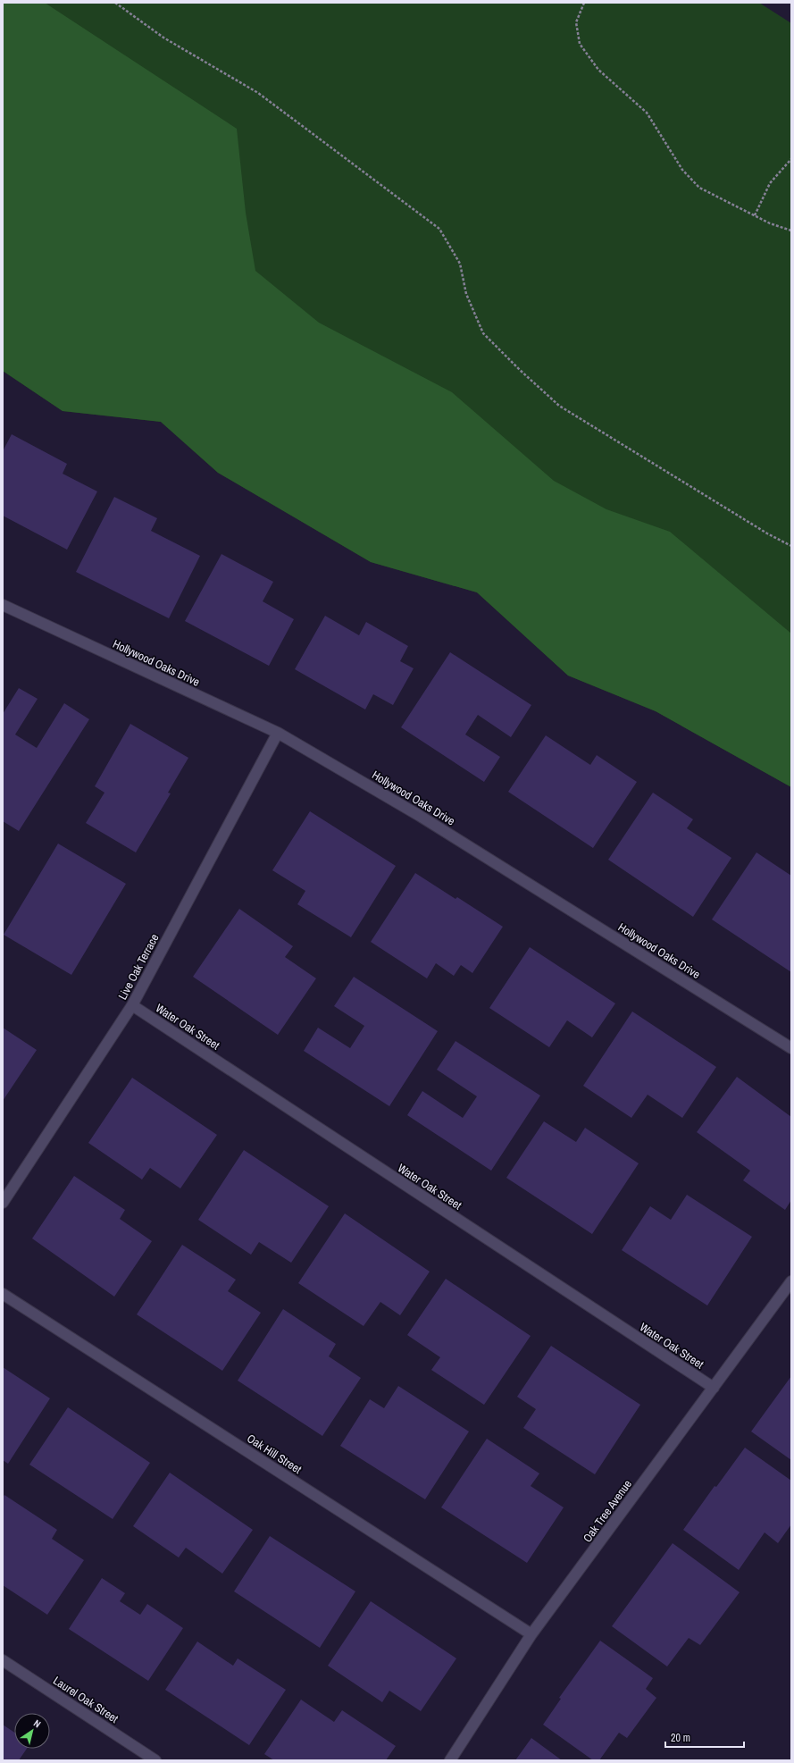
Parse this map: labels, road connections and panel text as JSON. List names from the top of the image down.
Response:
{
  "streets": {
    "street": [
      "Hollywood Oaks Drive",
      "Live Oak Terrace",
      "Water Oak Street",
      "Oak Hill Street",
      "Oak Tree Avenue",
      "Laurel Oak Street"
    ]
  },
  "crossings": [
    ["Hollywood Oaks Drive", "Live Oak Terrace"],
    ["Live Oak Terrace", "Water Oak Street"],
    ["Water Oak Street", "Oak Tree Avenue"],
    ["Oak Hill Street", "Oak Tree Avenue"]
  ],
  "scale_bar": "20 m",
  "north": "top right"
}
